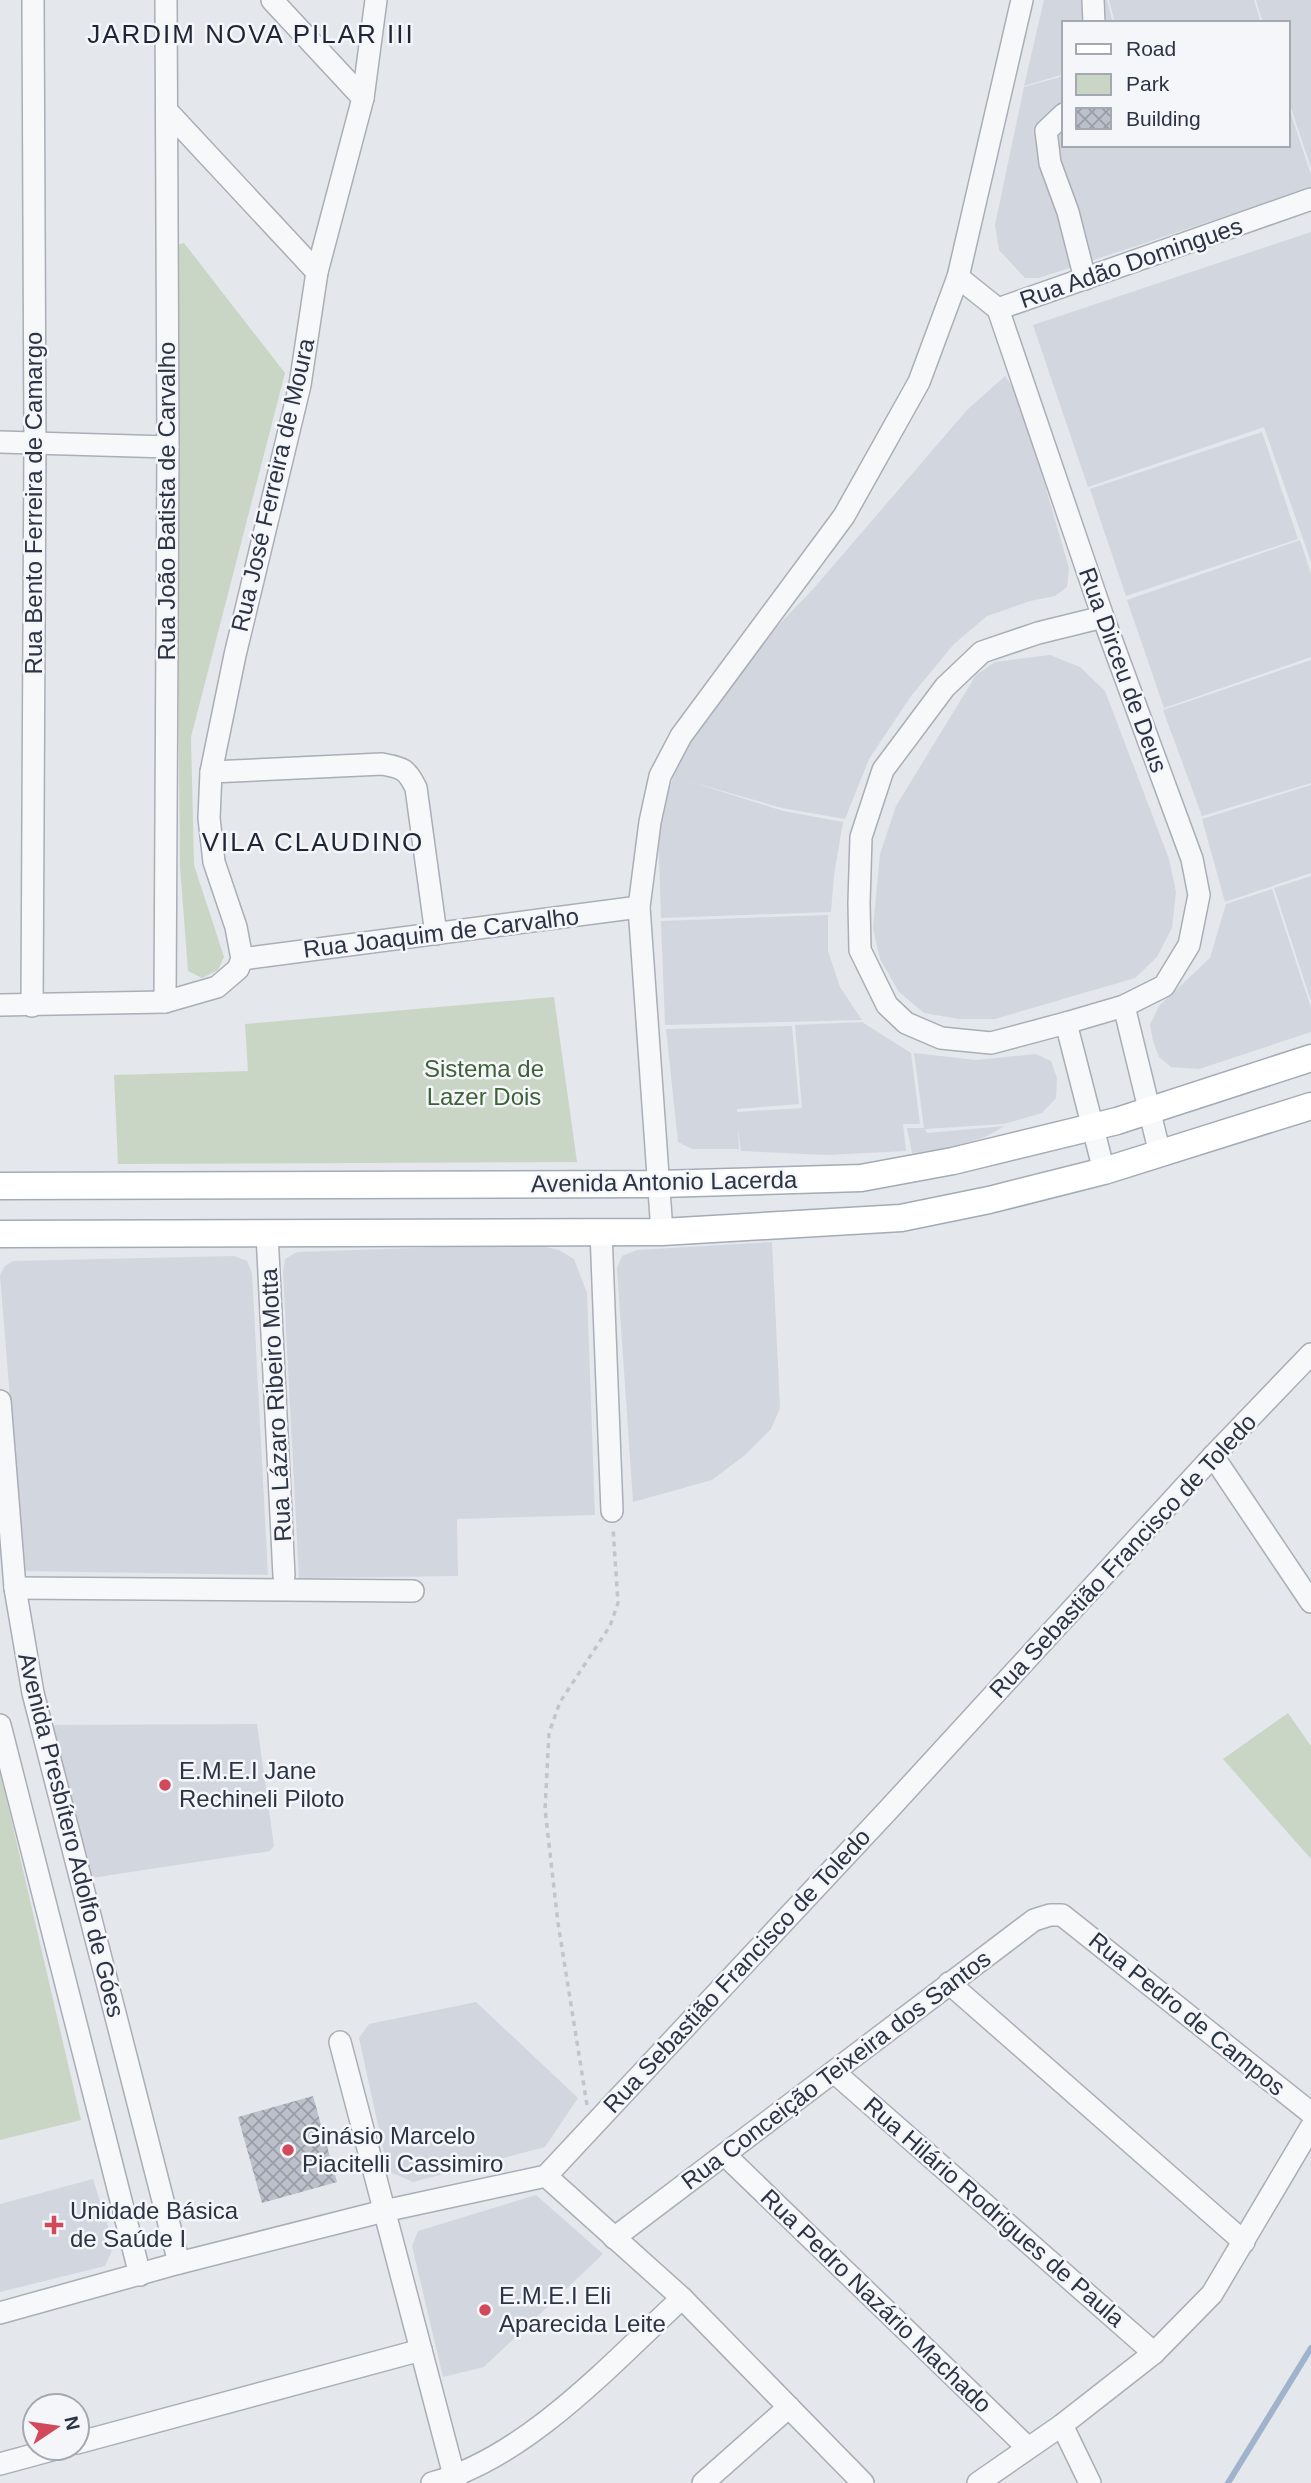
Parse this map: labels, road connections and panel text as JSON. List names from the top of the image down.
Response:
{
  "streets": {
    "main road": ["Avenida Antonio Lacerda"],
    "street": [
      "Rua Adão Domingues",
      "Rua José Ferreira de Moura",
      "Rua João Batista de Carvalho",
      "Rua Bento Ferreira de Camargo",
      "Rua Dirceu de Deus",
      "Rua Joaquim de Carvalho",
      "Rua Lázaro Ribeiro Motta",
      "Rua Sebastião Francisco de Toledo",
      "Avenida Presbítero Adolfo de Góes",
      "Rua Pedro de Campos",
      "Rua Conceição Teixeira dos Santos",
      "Rua Hilário Rodrigues de Paula",
      "Rua Pedro Nazário Machado"
    ]
  },
  "crossings": [
    ["Rua Adão Domingues", "Rua Dirceu de Deus"],
    ["Rua José Ferreira de Moura", "Rua Joaquim de Carvalho"],
    ["Avenida Antonio Lacerda", "Rua Lázaro Ribeiro Motta"],
    ["Rua Pedro de Campos", "Rua Conceição Teixeira dos Santos"],
    ["Rua Conceição Teixeira dos Santos", "Rua Hilário Rodrigues de Paula"],
    ["Rua Conceição Teixeira dos Santos", "Rua Pedro Nazário Machado"]
  ],
  "districts": ["JARDIM NOVA PILAR III", "VILA CLAUDINO"],
  "parks": ["Sistema de Lazer Dois"],
  "places": {
    "other": ["E.M.E.I Jane Rechineli Piloto", "Ginásio Marcelo Piacitelli Cassimiro", "E.M.E.I Eli Aparecida Leite"],
    "health": ["Unidade Básica de Saúde I"]
  },
  "legend": ["Road", "Park", "Building"],
  "north": "right"
}
